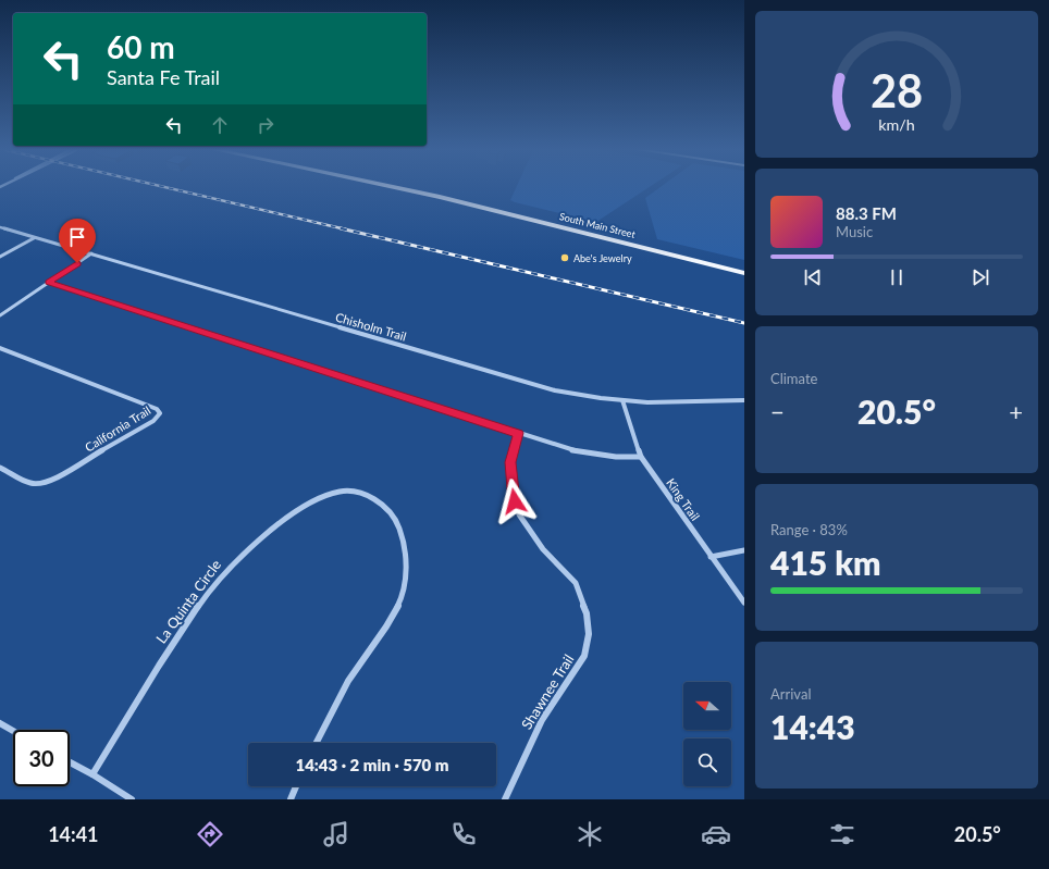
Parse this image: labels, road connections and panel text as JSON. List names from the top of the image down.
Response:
{
  "streets": {
    "main road": ["South Main Street"],
    "street": [
      "Chisholm Trail",
      "California Trail",
      "King Trail",
      "La Quinta Circle",
      "Shawnee Trail"
    ]
  },
  "crossings": [
    ["Chisholm Trail", "King Trail"]
  ],
  "places": ["Abe's Jewelry"],
  "north": "left",
  "page": {
    "turn": ["60 m", "Santa Fe Trail"],
    "song": ["88.3 FM", "Music"],
    "tile": [
      "Climate",
      ["Range · 83%", "415 km"],
      ["Arrival", "14:43"]
    ],
    "heat": ["−", "20.5°", "+"],
    "limit": "30",
    "trip": "14:43 · 2 min · 570 m",
    "tabs": ["14:41", "20.5°"],
    "gauge": ["28", "km/h"]
  }
}
